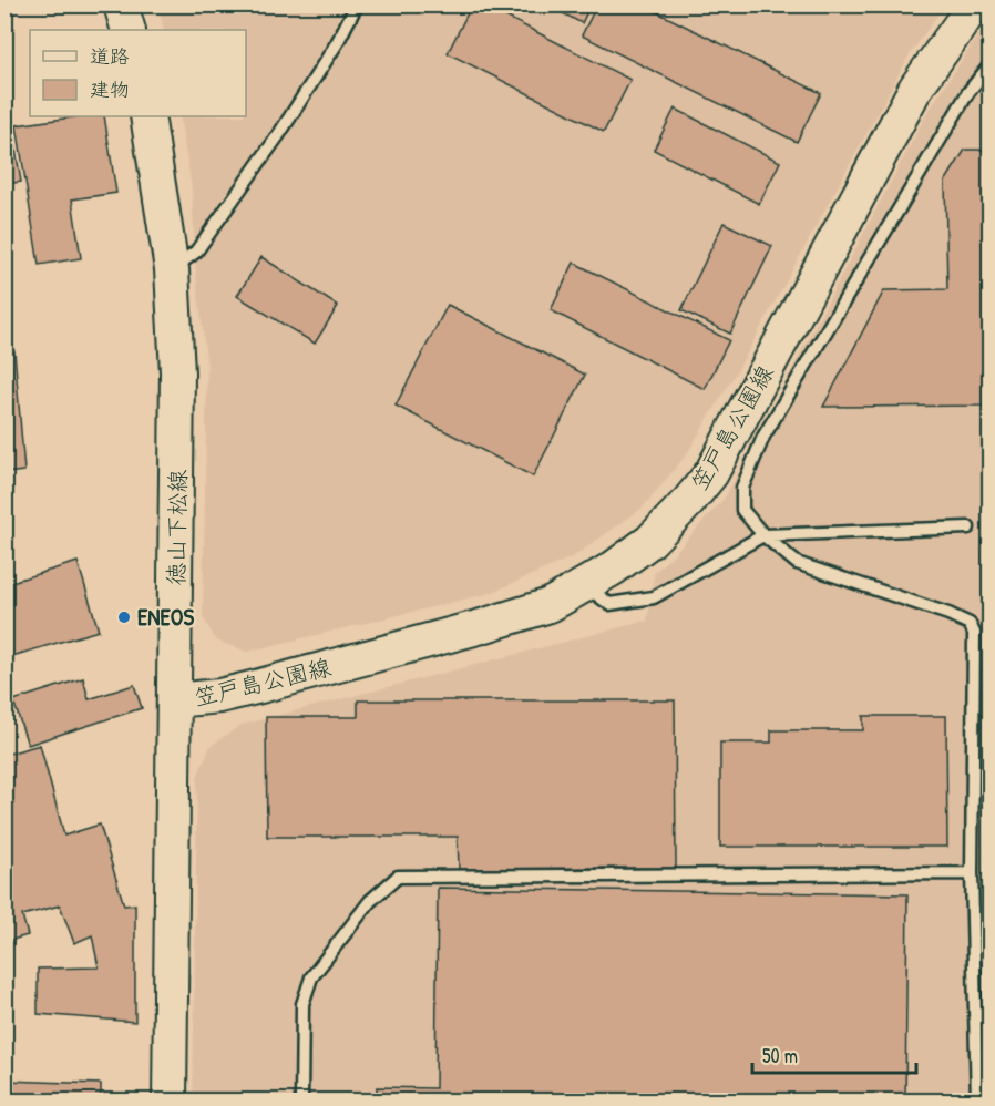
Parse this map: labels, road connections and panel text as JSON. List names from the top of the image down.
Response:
{
  "streets": {
    "main road": ["笠戸島公園線", "徳山下松線"]
  },
  "crossings": [
    ["笠戸島公園線", "徳山下松線"]
  ],
  "places": ["ENEOS"],
  "legend": ["道路", "建物"],
  "scale_bar": "50 m"
}
